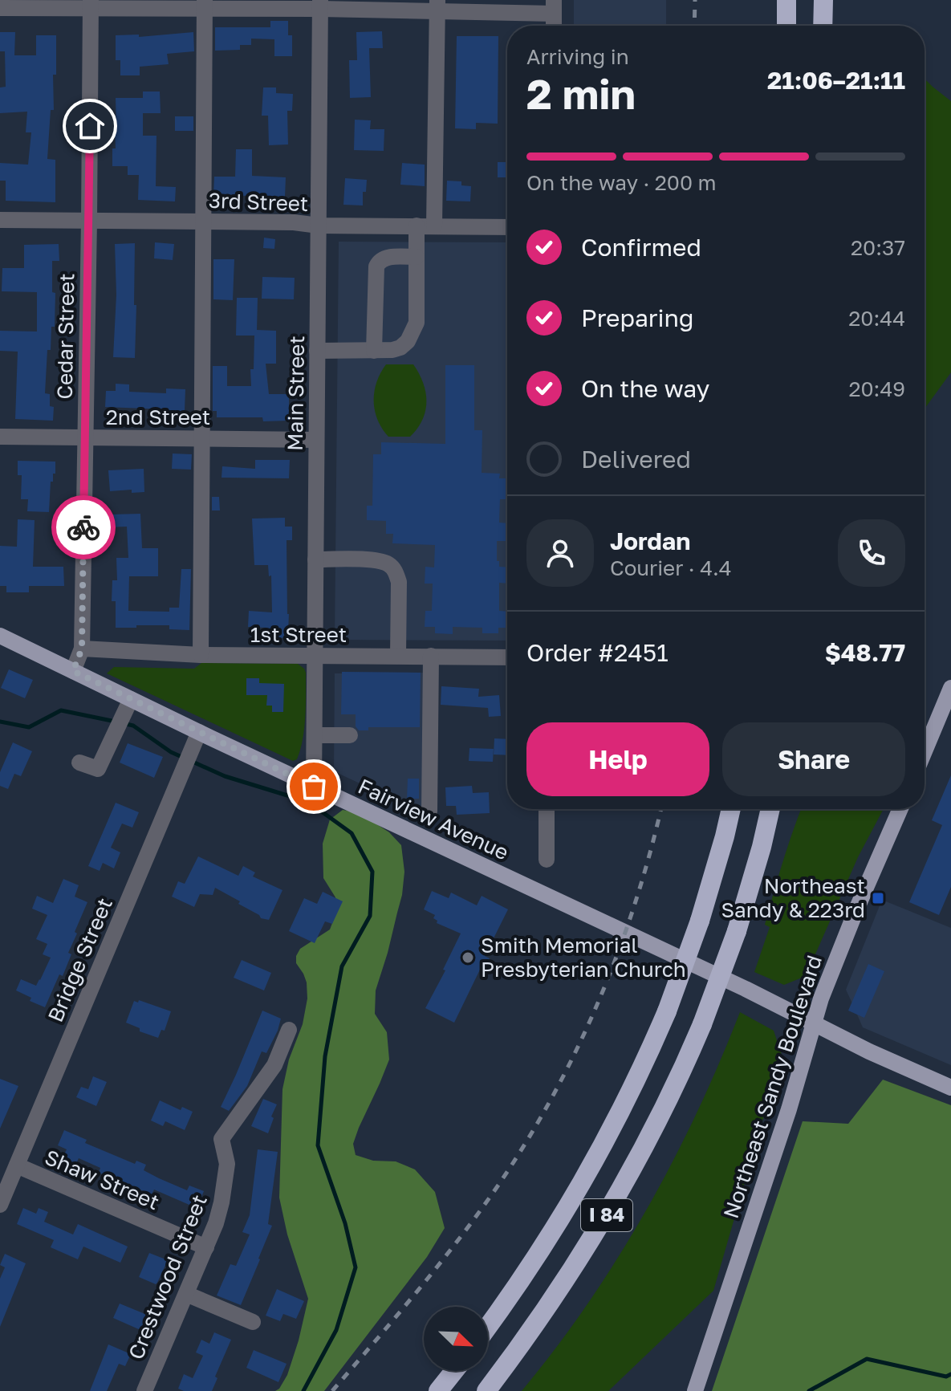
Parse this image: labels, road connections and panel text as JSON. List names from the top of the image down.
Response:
{
  "streets": {
    "highway": ["I 84"],
    "main road": ["Fairview Avenue", "Northeast Sandy Boulevard"],
    "street": [
      "3rd Street",
      "Cedar Street",
      "Main Street",
      "2nd Street",
      "1st Street",
      "Bridge Street",
      "Shaw Street",
      "Crestwood Street"
    ]
  },
  "crossings": [
    ["3rd Street", "Cedar Street"],
    ["3rd Street", "Main Street"],
    ["Cedar Street", "2nd Street"],
    ["Cedar Street", "1st Street"],
    ["Cedar Street", "Fairview Avenue"],
    ["Main Street", "2nd Street"],
    ["Main Street", "1st Street"],
    ["Main Street", "Fairview Avenue"],
    ["Fairview Avenue", "Bridge Street"],
    ["Fairview Avenue", "Northeast Sandy Boulevard"],
    ["Bridge Street", "Shaw Street"],
    ["Shaw Street", "Crestwood Street"]
  ],
  "places": {
    "transit": ["Northeast Sandy & 223rd"],
    "other": ["Smith Memorial Presbyterian Church"]
  },
  "north": "bottom right",
  "page": {
    "heading": ["2 min", "Arriving in", "21:06–21:11"],
    "panel": [
      "Jordan",
      "Courier · 4.4",
      "Order #2451",
      "$48.77"
    ],
    "bar": "On the way · 200 m",
    "list": [
      ["Confirmed", "20:37"],
      ["Preparing", "20:44"],
      ["On the way", "20:49"],
      "Delivered"
    ],
    "buttons": ["Help", "Share"]
  }
}
